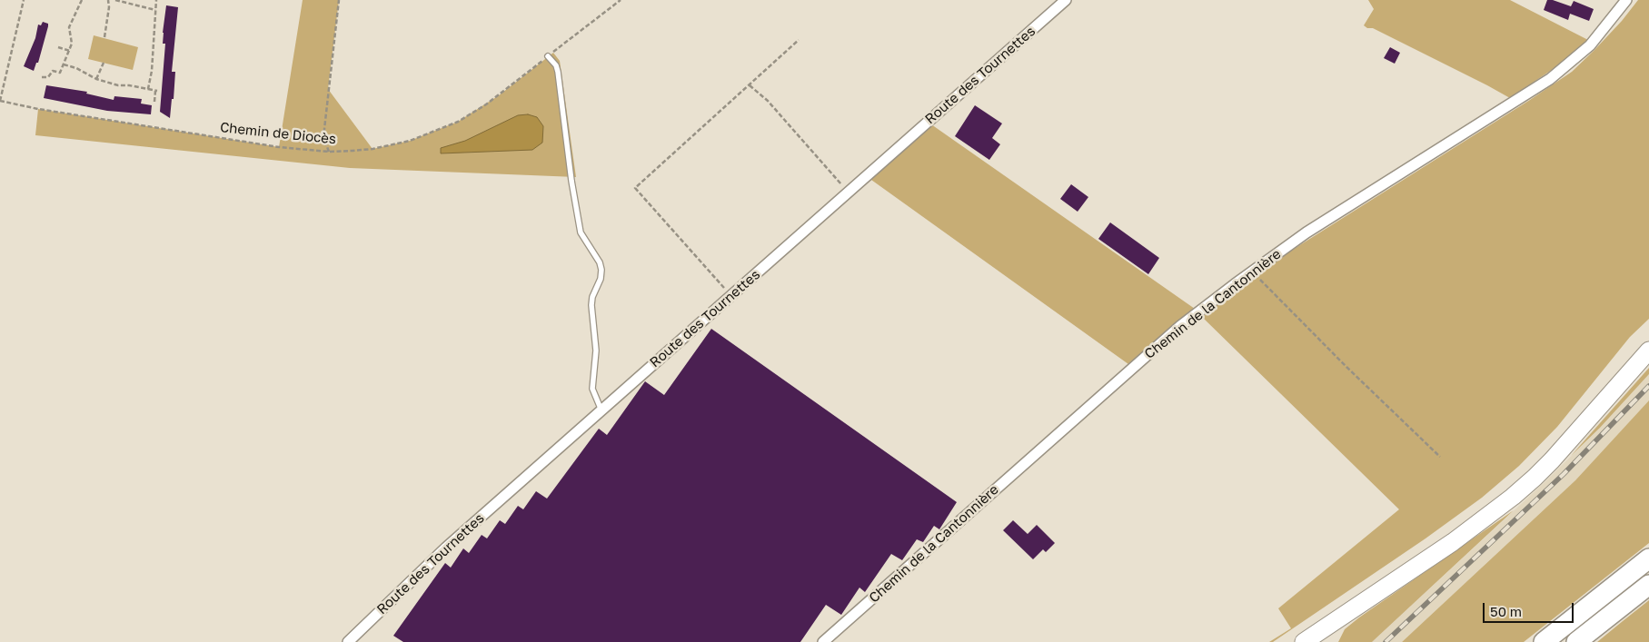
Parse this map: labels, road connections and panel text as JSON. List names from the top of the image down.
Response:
{
  "streets": {
    "street": ["Route des Tournettes", "Chemin de la Cantonnière"],
    "path": ["Chemin de Diocès"]
  },
  "scale_bar": "50 m"
}
